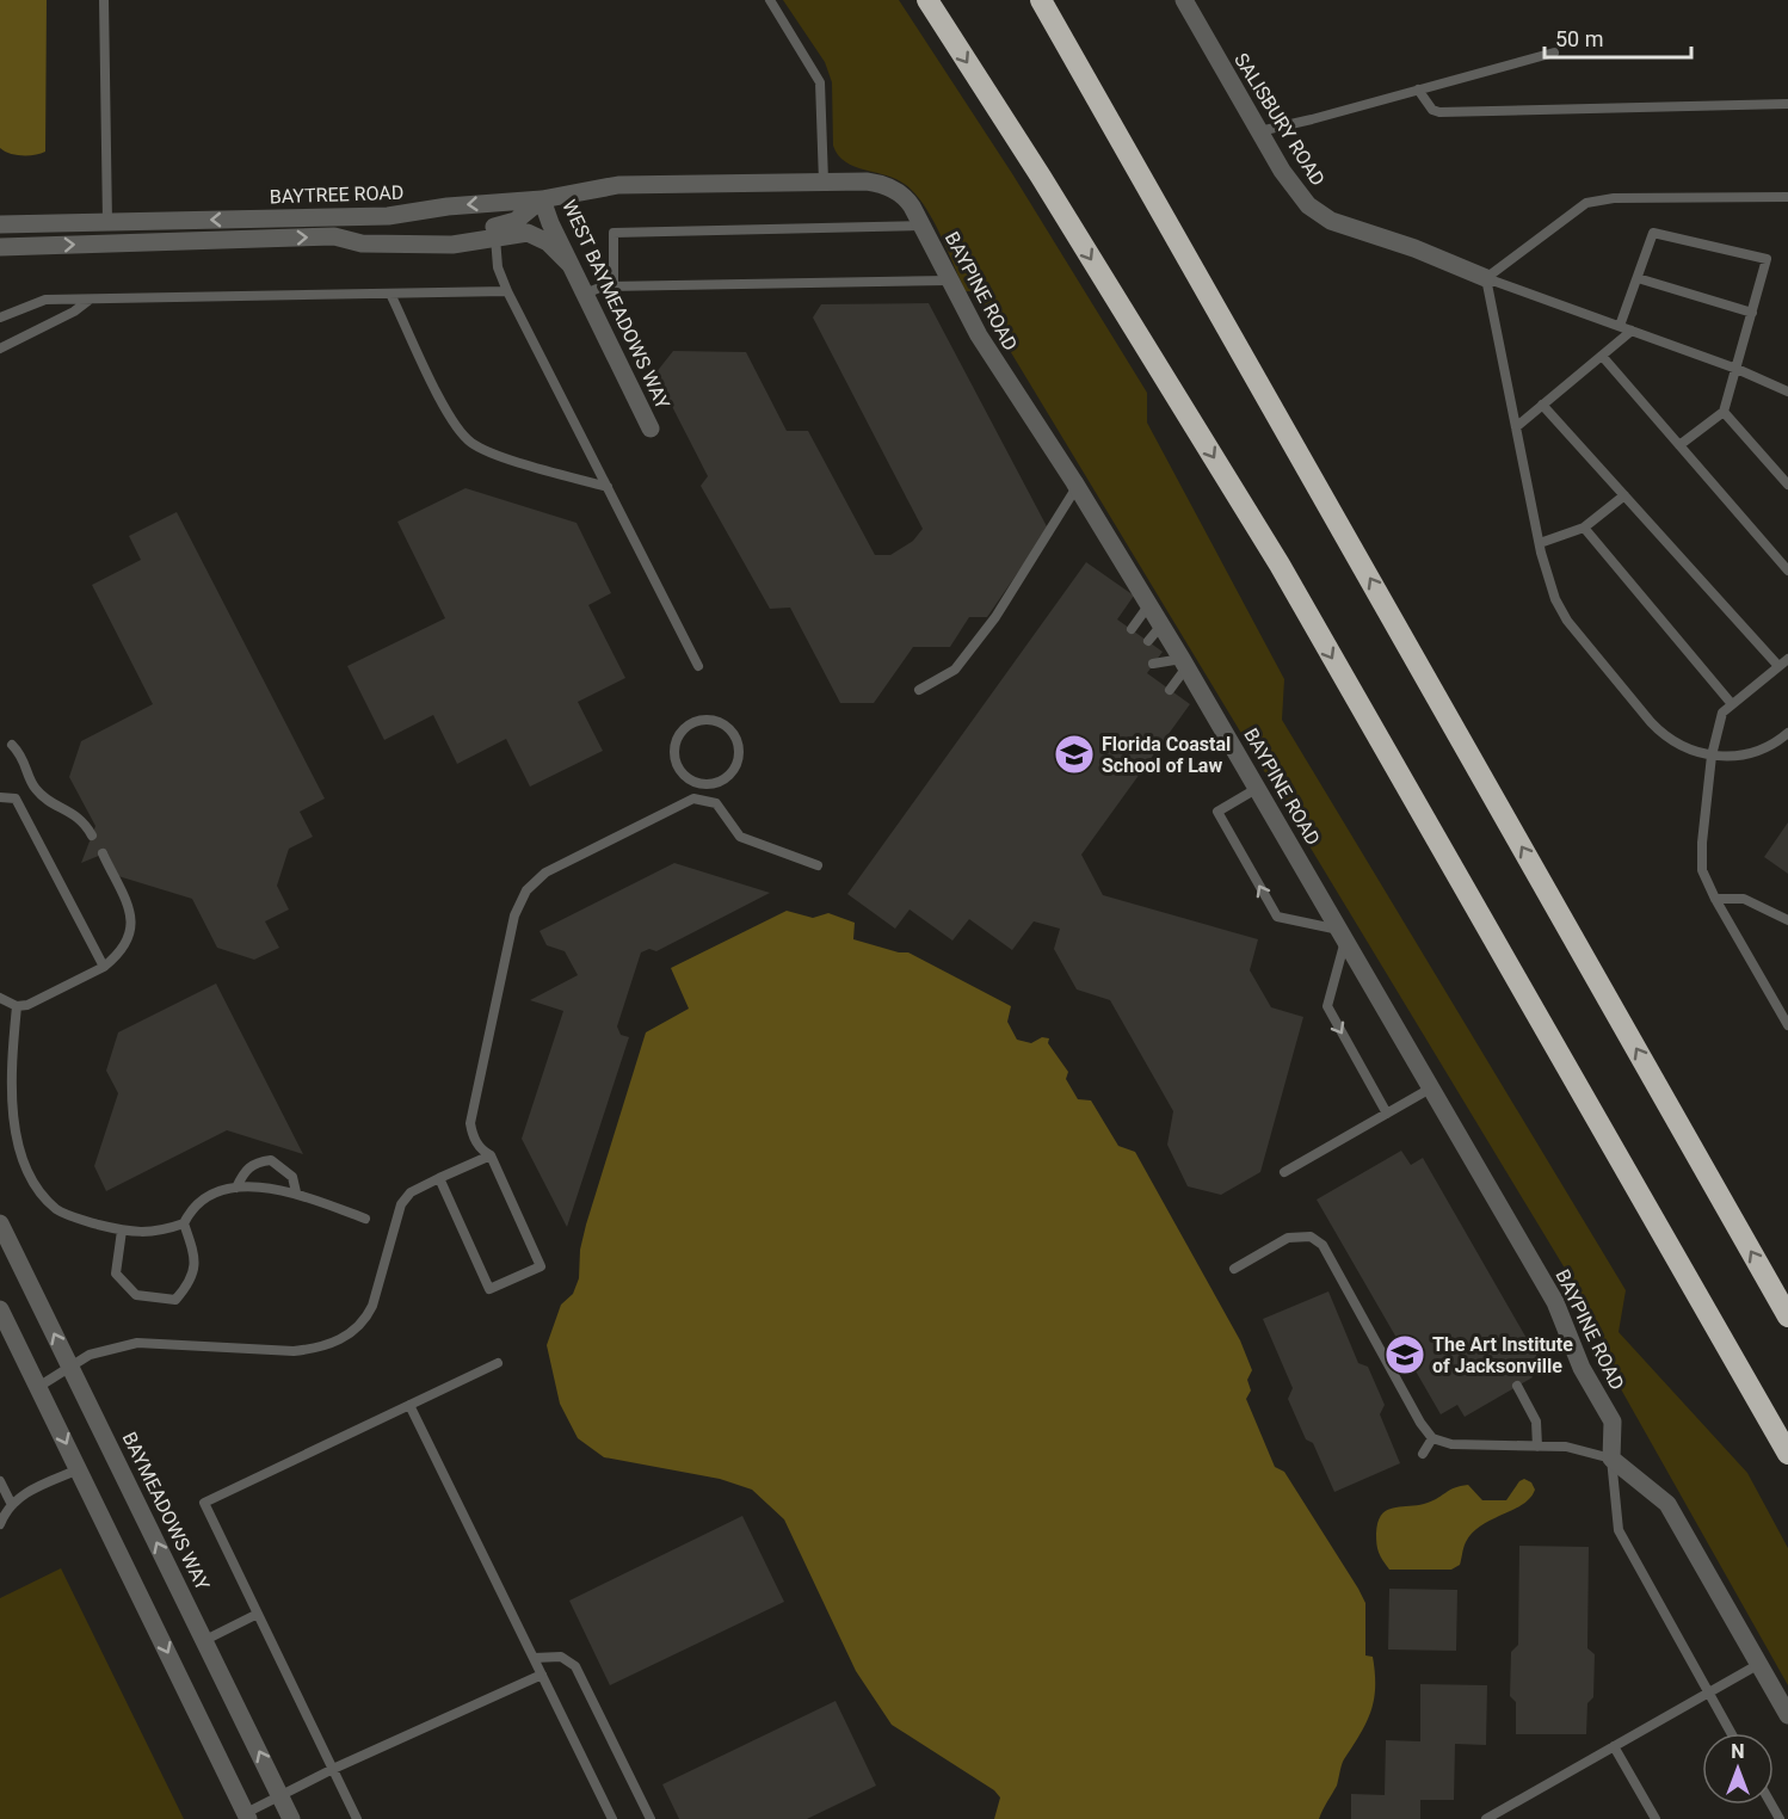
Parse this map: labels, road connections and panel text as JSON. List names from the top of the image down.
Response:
{
  "streets": {
    "street": [
      "SALISBURY ROAD",
      "BAYTREE ROAD",
      "BAYPINE ROAD",
      "WEST BAYMEADOWS WAY",
      "BAYMEADOWS WAY"
    ]
  },
  "crossings": [
    ["BAYTREE ROAD", "BAYPINE ROAD"],
    ["BAYTREE ROAD", "WEST BAYMEADOWS WAY"],
    ["BAYPINE ROAD", "WEST BAYMEADOWS WAY"]
  ],
  "places": {
    "school or university": ["Florida Coastal School of Law", "The Art Institute of Jacksonville"]
  },
  "scale_bar": "50 m",
  "north": "top"
}
